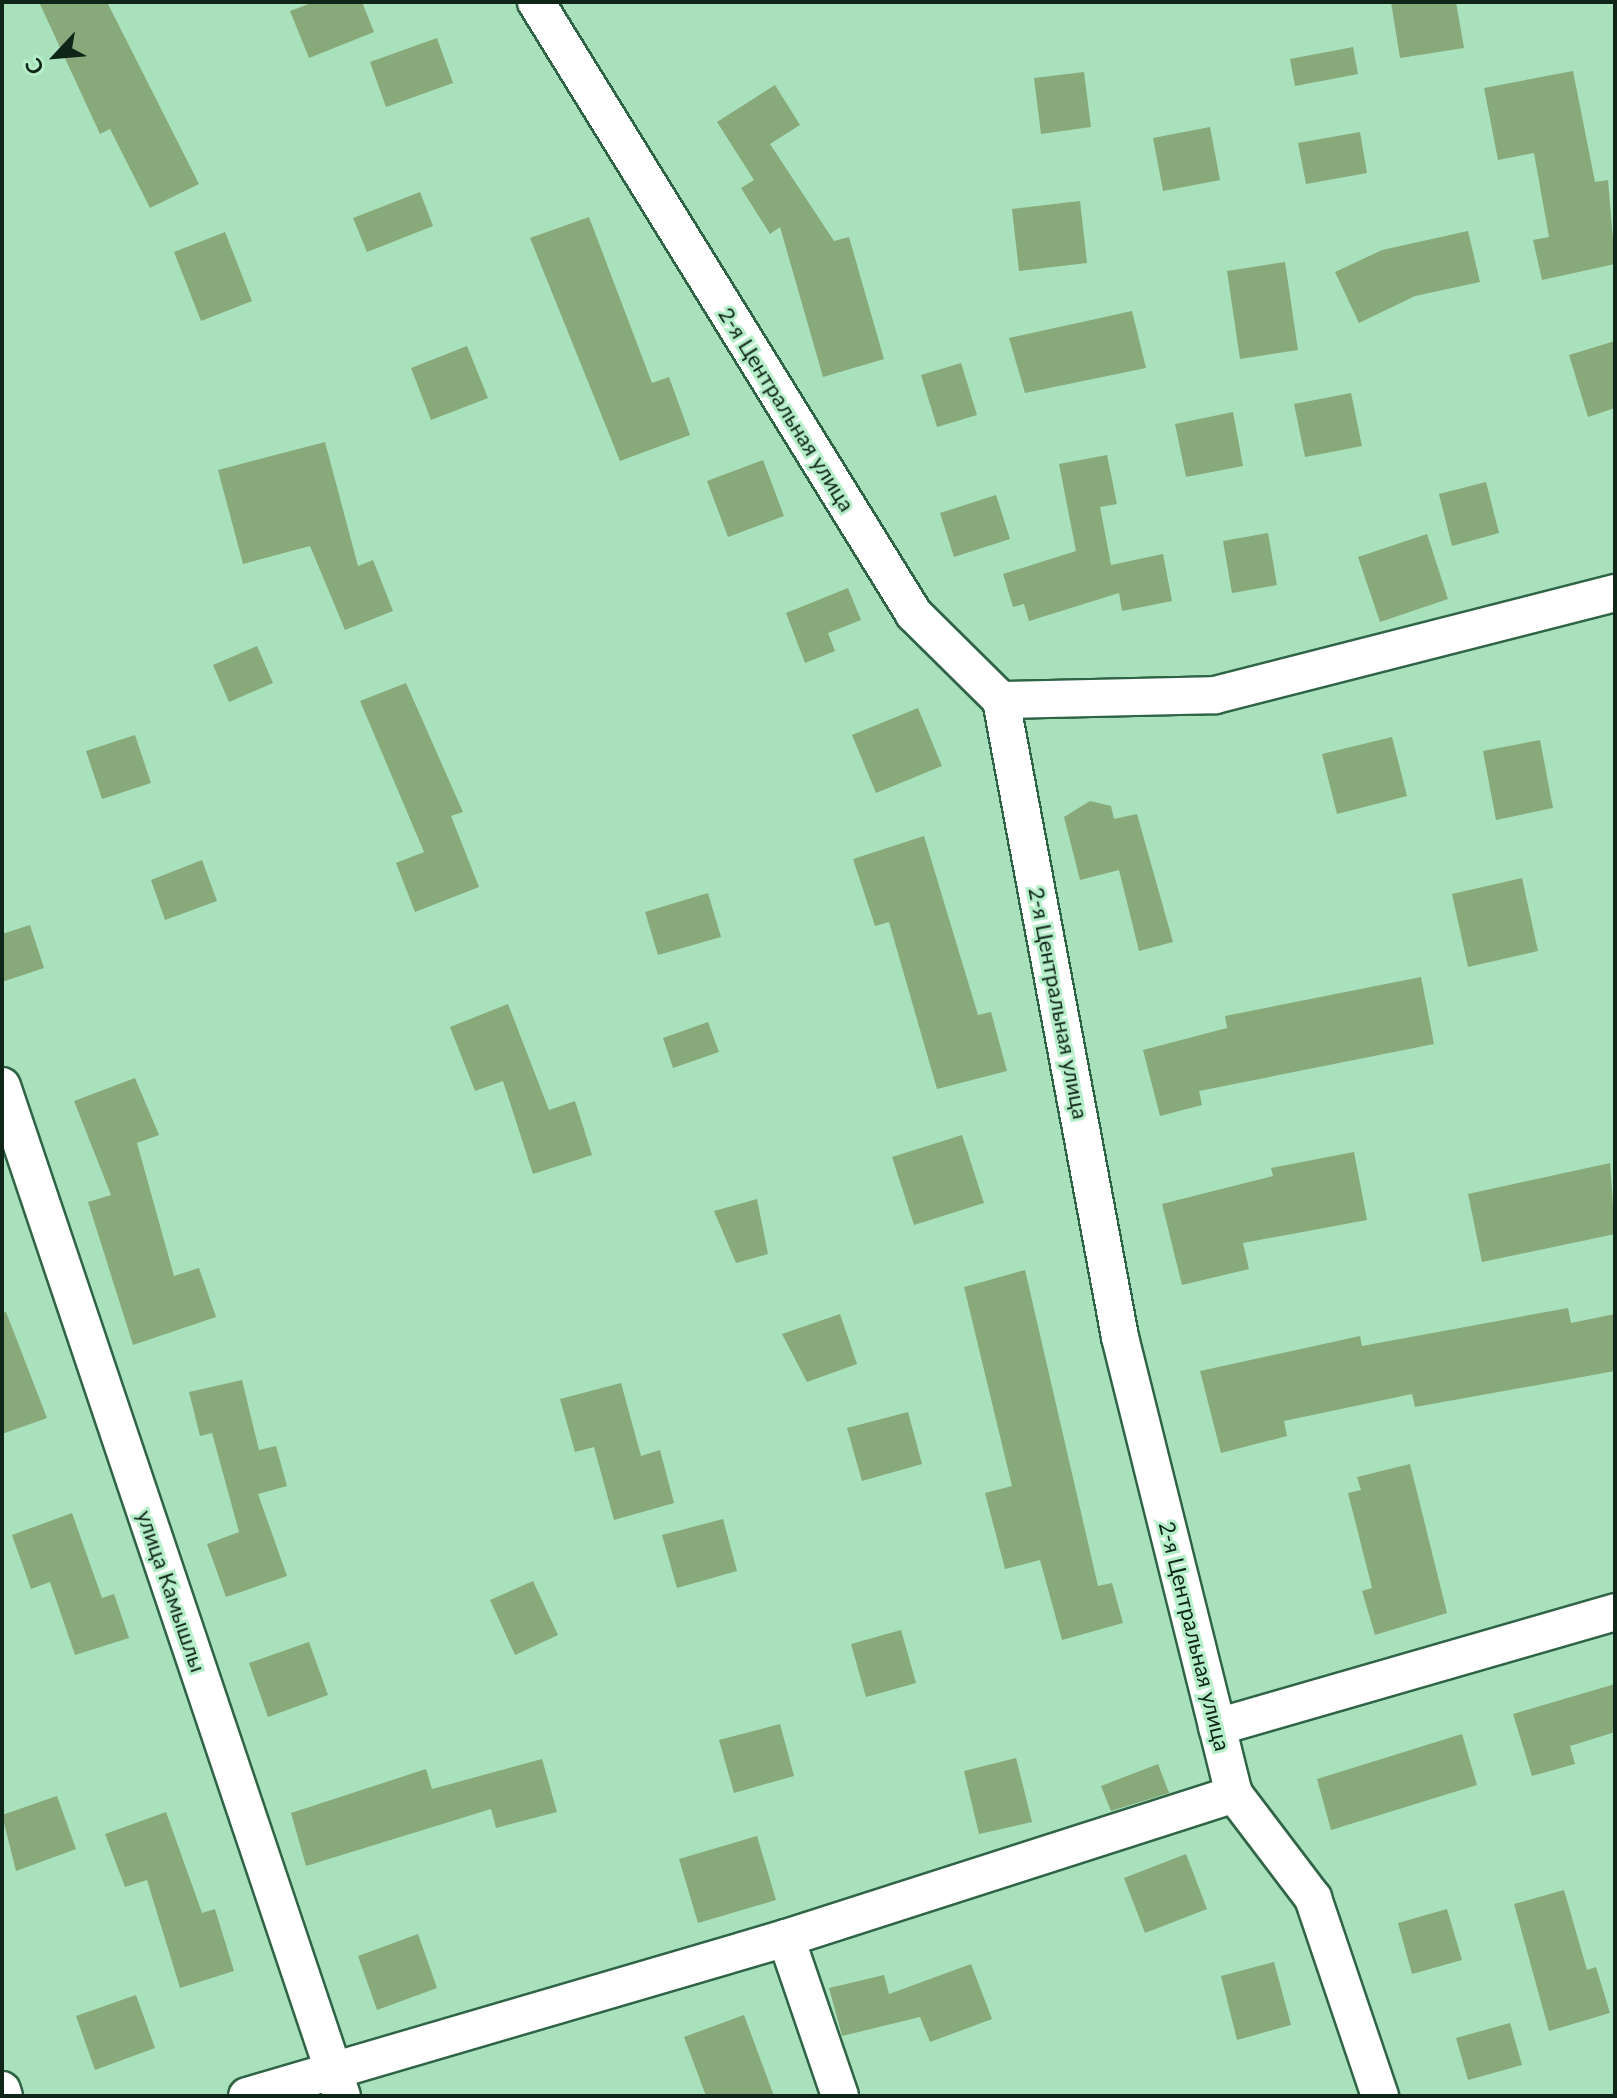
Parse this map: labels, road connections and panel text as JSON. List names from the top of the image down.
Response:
{
  "streets": {
    "street": ["2-я Центральная улица", "улица Камышлы"]
  },
  "north": "bottom left"
}
